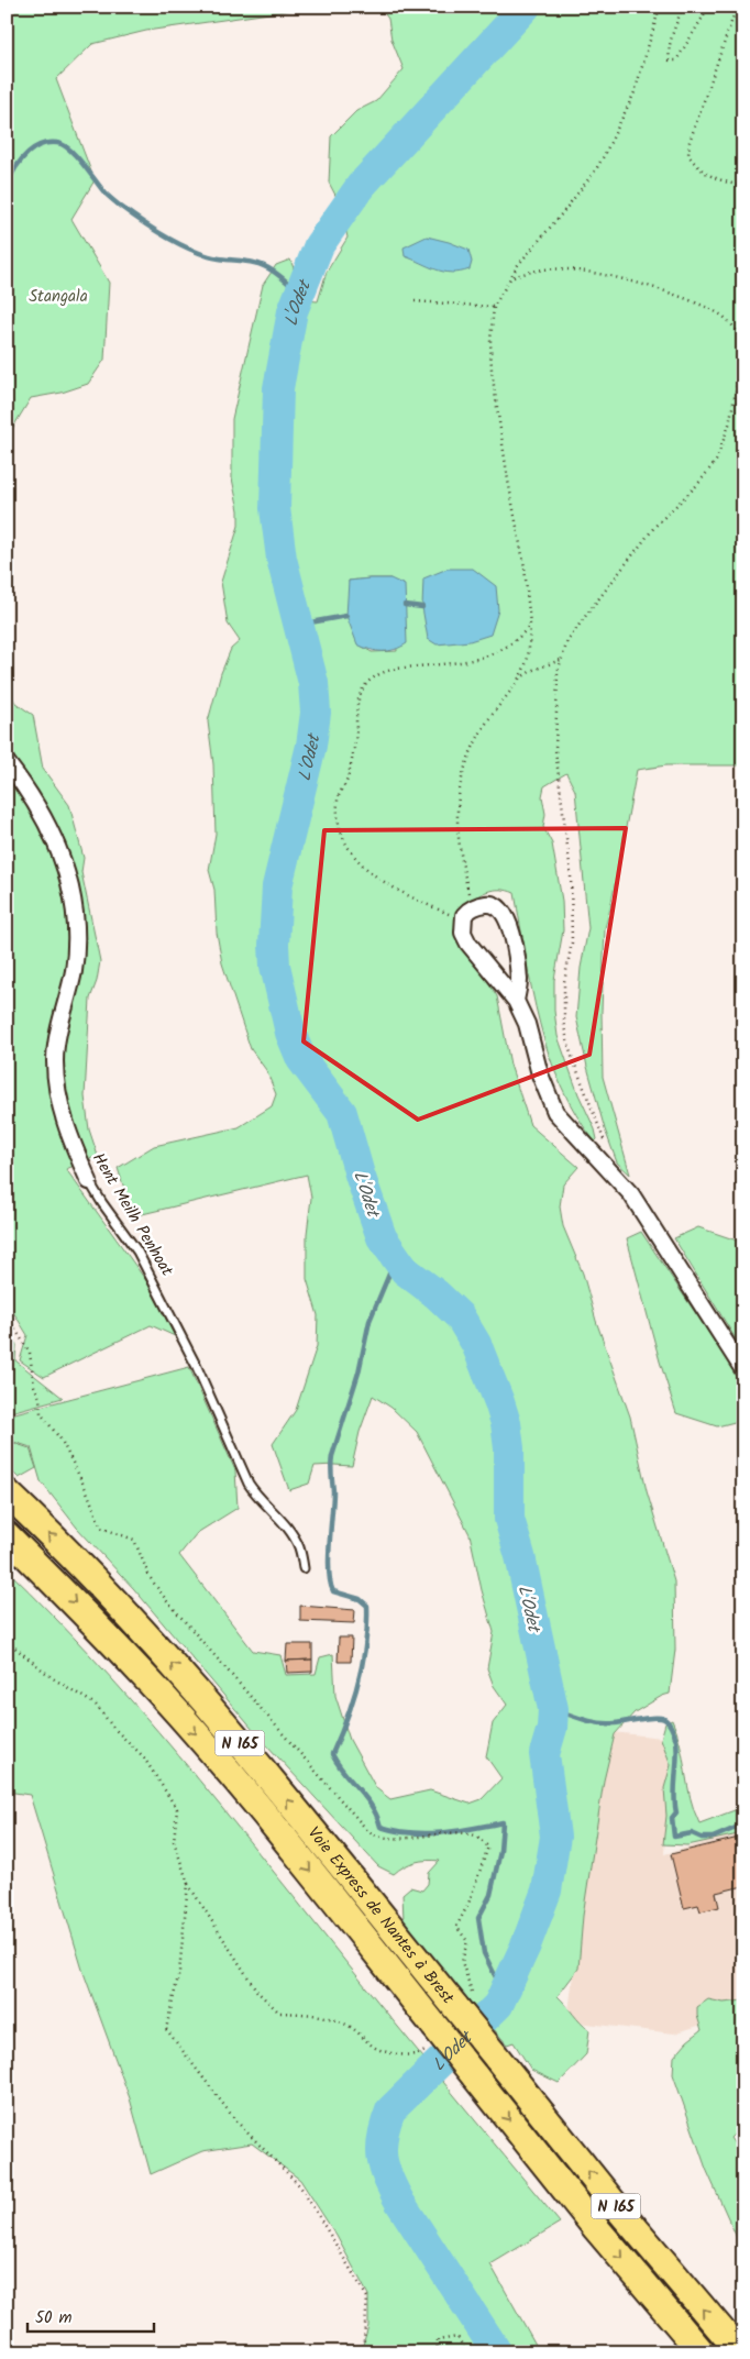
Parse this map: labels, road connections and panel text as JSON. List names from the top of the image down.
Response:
{
  "streets": {
    "highway": ["N 165", "Voie Express de Nantes à Brest"],
    "street": ["Hent Meilh Penhoat"]
  },
  "water": ["L'Odet"],
  "parks": ["Stangala"],
  "scale_bar": "50 m"
}
